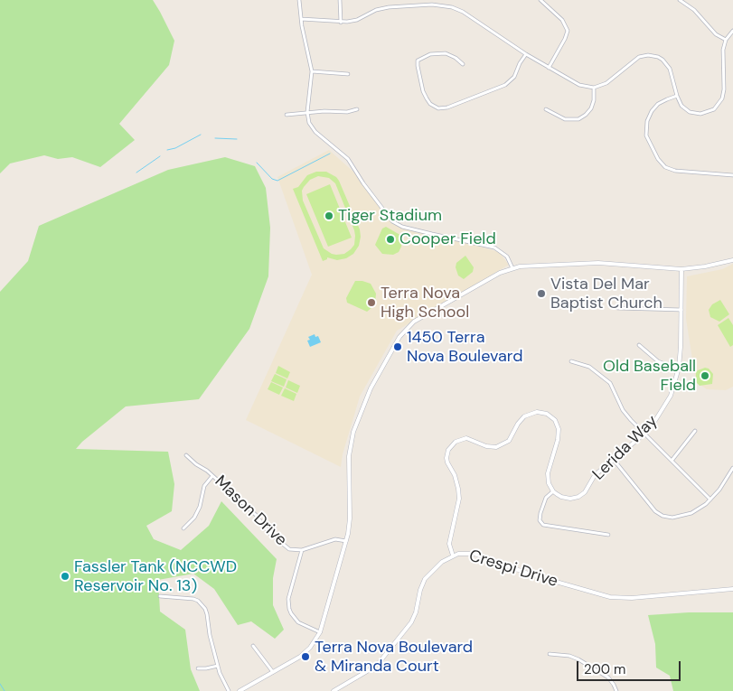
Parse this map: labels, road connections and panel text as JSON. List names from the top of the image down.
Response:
{
  "streets": {
    "street": ["Lerida Way", "Mason Drive", "Crespi Drive"]
  },
  "places": [
    "Tiger Stadium",
    "Cooper Field",
    "Vista Del Mar Baptist Church",
    "Terra Nova High School",
    "1450 Terra Nova Boulevard",
    "Old Baseball Field",
    "Fassler Tank (NCCWD Reservoir No. 13)",
    "Terra Nova Boulevard & Miranda Court"
  ],
  "scale_bar": "200 m"
}
